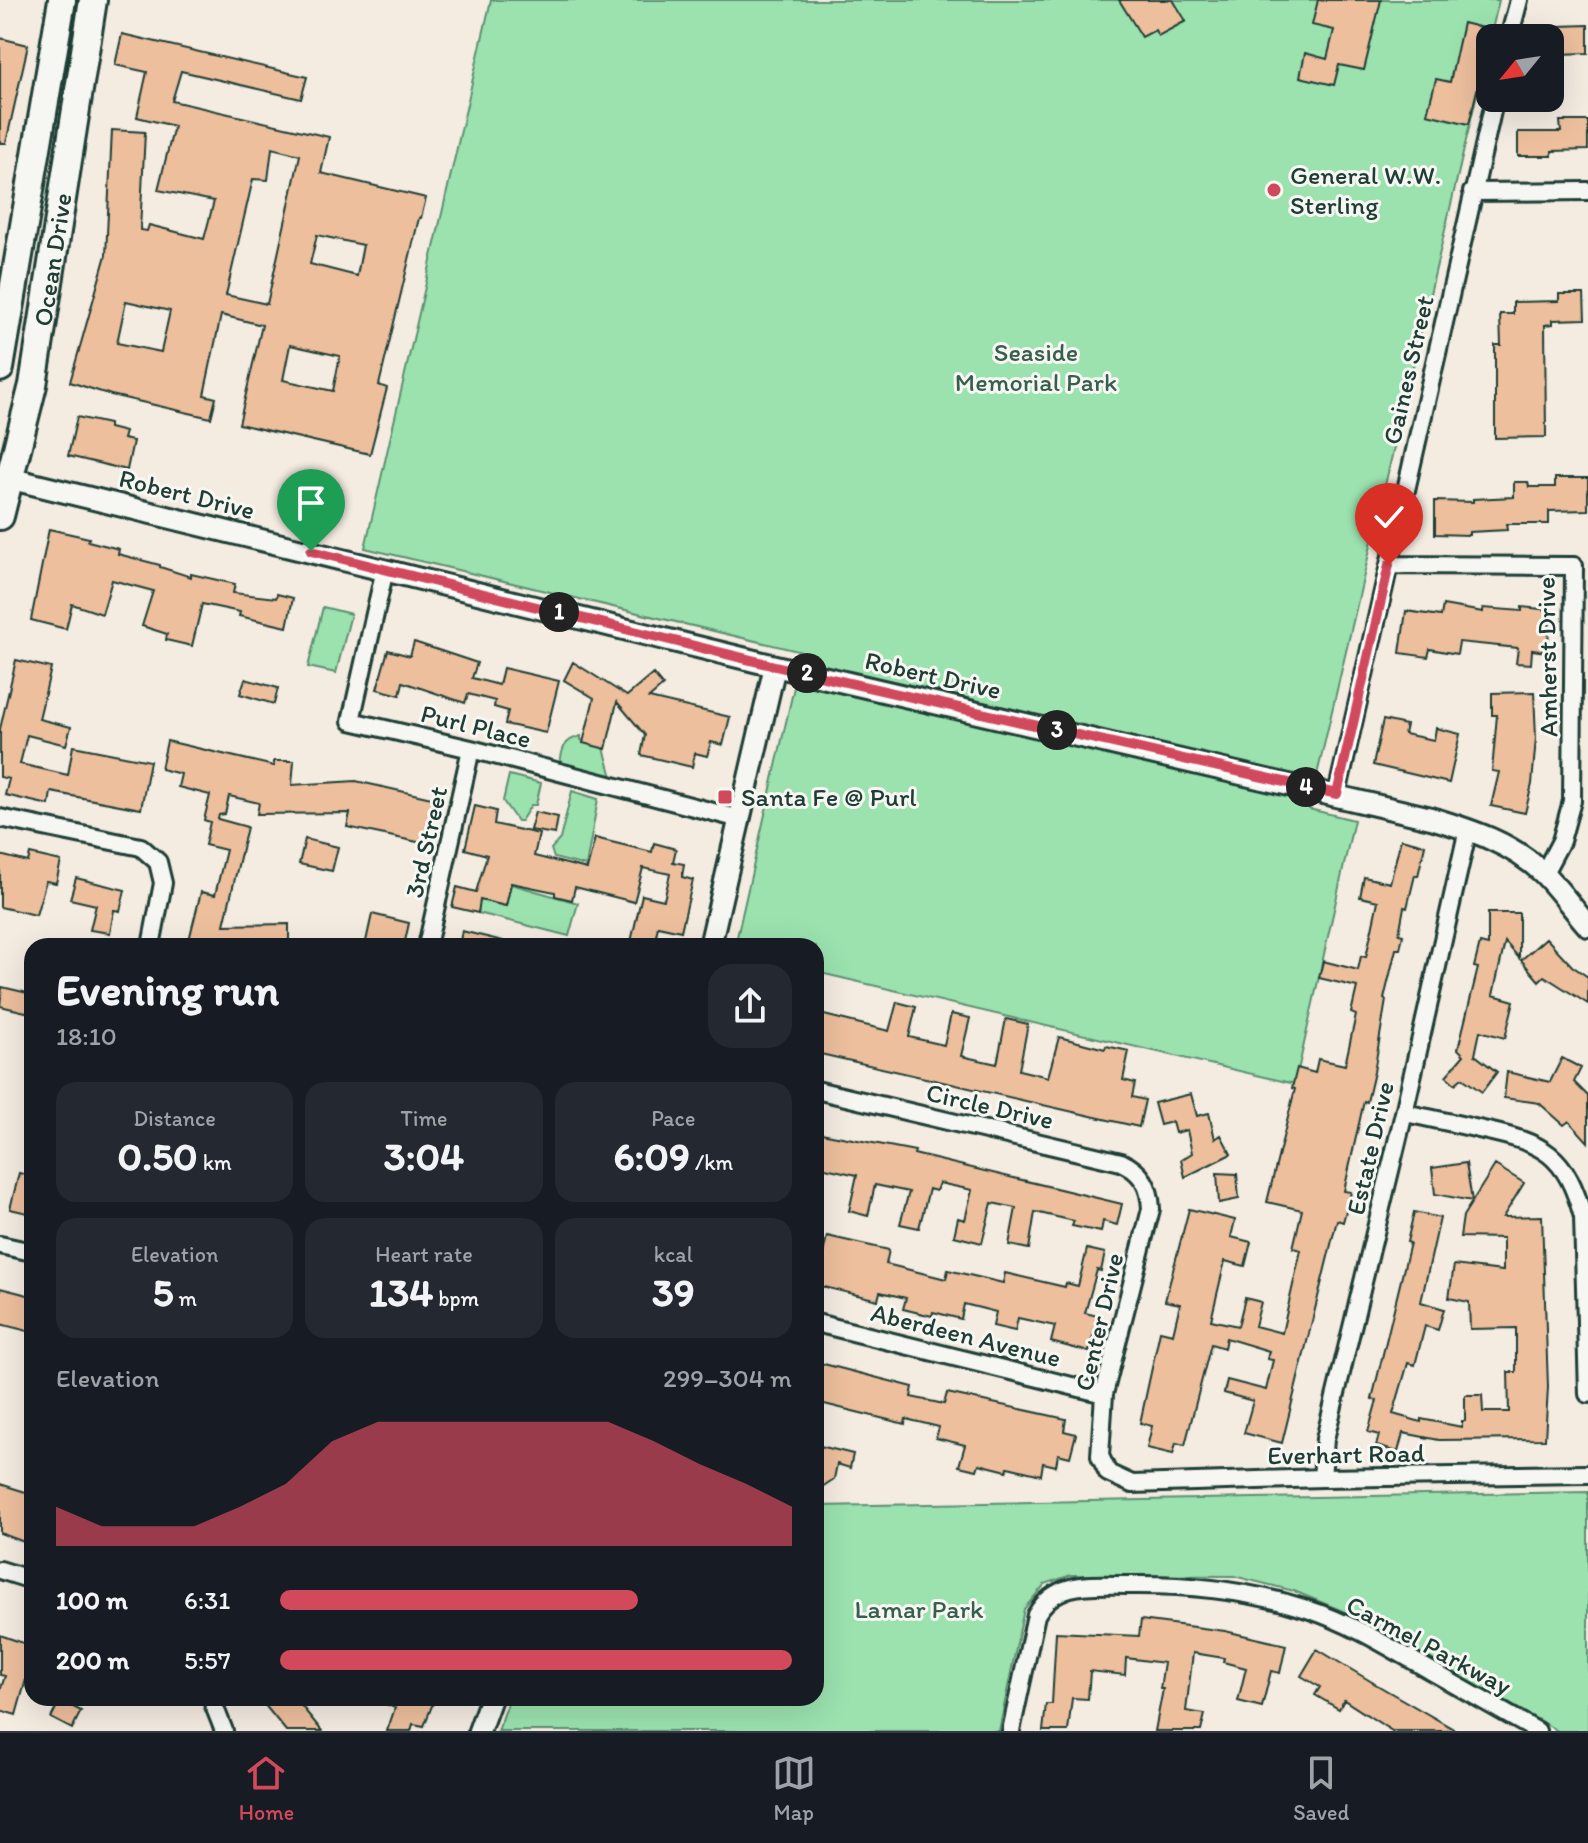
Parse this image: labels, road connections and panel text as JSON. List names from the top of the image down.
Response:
{
  "streets": {
    "main road": ["Ocean Drive"],
    "street": [
      "Gaines Street",
      "Robert Drive",
      "Amherst Drive",
      "Purl Place",
      "3rd Street",
      "Circle Drive",
      "Estate Drive",
      "Center Drive",
      "Aberdeen Avenue",
      "Everhart Road",
      "Carmel Parkway"
    ]
  },
  "crossings": [
    ["Ocean Drive", "Robert Drive"],
    ["Gaines Street", "Robert Drive"],
    ["Gaines Street", "Amherst Drive"],
    ["Robert Drive", "Amherst Drive"],
    ["Robert Drive", "Purl Place"],
    ["Robert Drive", "Estate Drive"],
    ["Purl Place", "3rd Street"],
    ["Circle Drive", "Center Drive"],
    ["Estate Drive", "Everhart Road"],
    ["Center Drive", "Aberdeen Avenue"],
    ["Center Drive", "Everhart Road"]
  ],
  "parks": ["Seaside Memorial Park", "Lamar Park"],
  "places": {
    "other": ["General W.W. Sterling"],
    "transit": ["Santa Fe @ Purl"]
  },
  "north": "bottom left",
  "page": {
    "pins": [
      "1",
      "2",
      "3",
      "4"
    ],
    "heading": ["Evening run", "18:10"],
    "stats": [
      ["Distance", "0.50 km"],
      ["Time", "3:04"],
      ["Pace", "6:09 /km"],
      ["Elevation", "5 m"],
      ["Heart rate", "134 bpm"],
      ["kcal", "39"]
    ],
    "chart": ["Elevation", "299–304 m"],
    "list": [
      {
        "name": "100 m",
        "note": "6:31"
      },
      {
        "name": "200 m",
        "note": "5:57"
      }
    ],
    "tabs": ["Home", "Map", "Saved"]
  }
}
